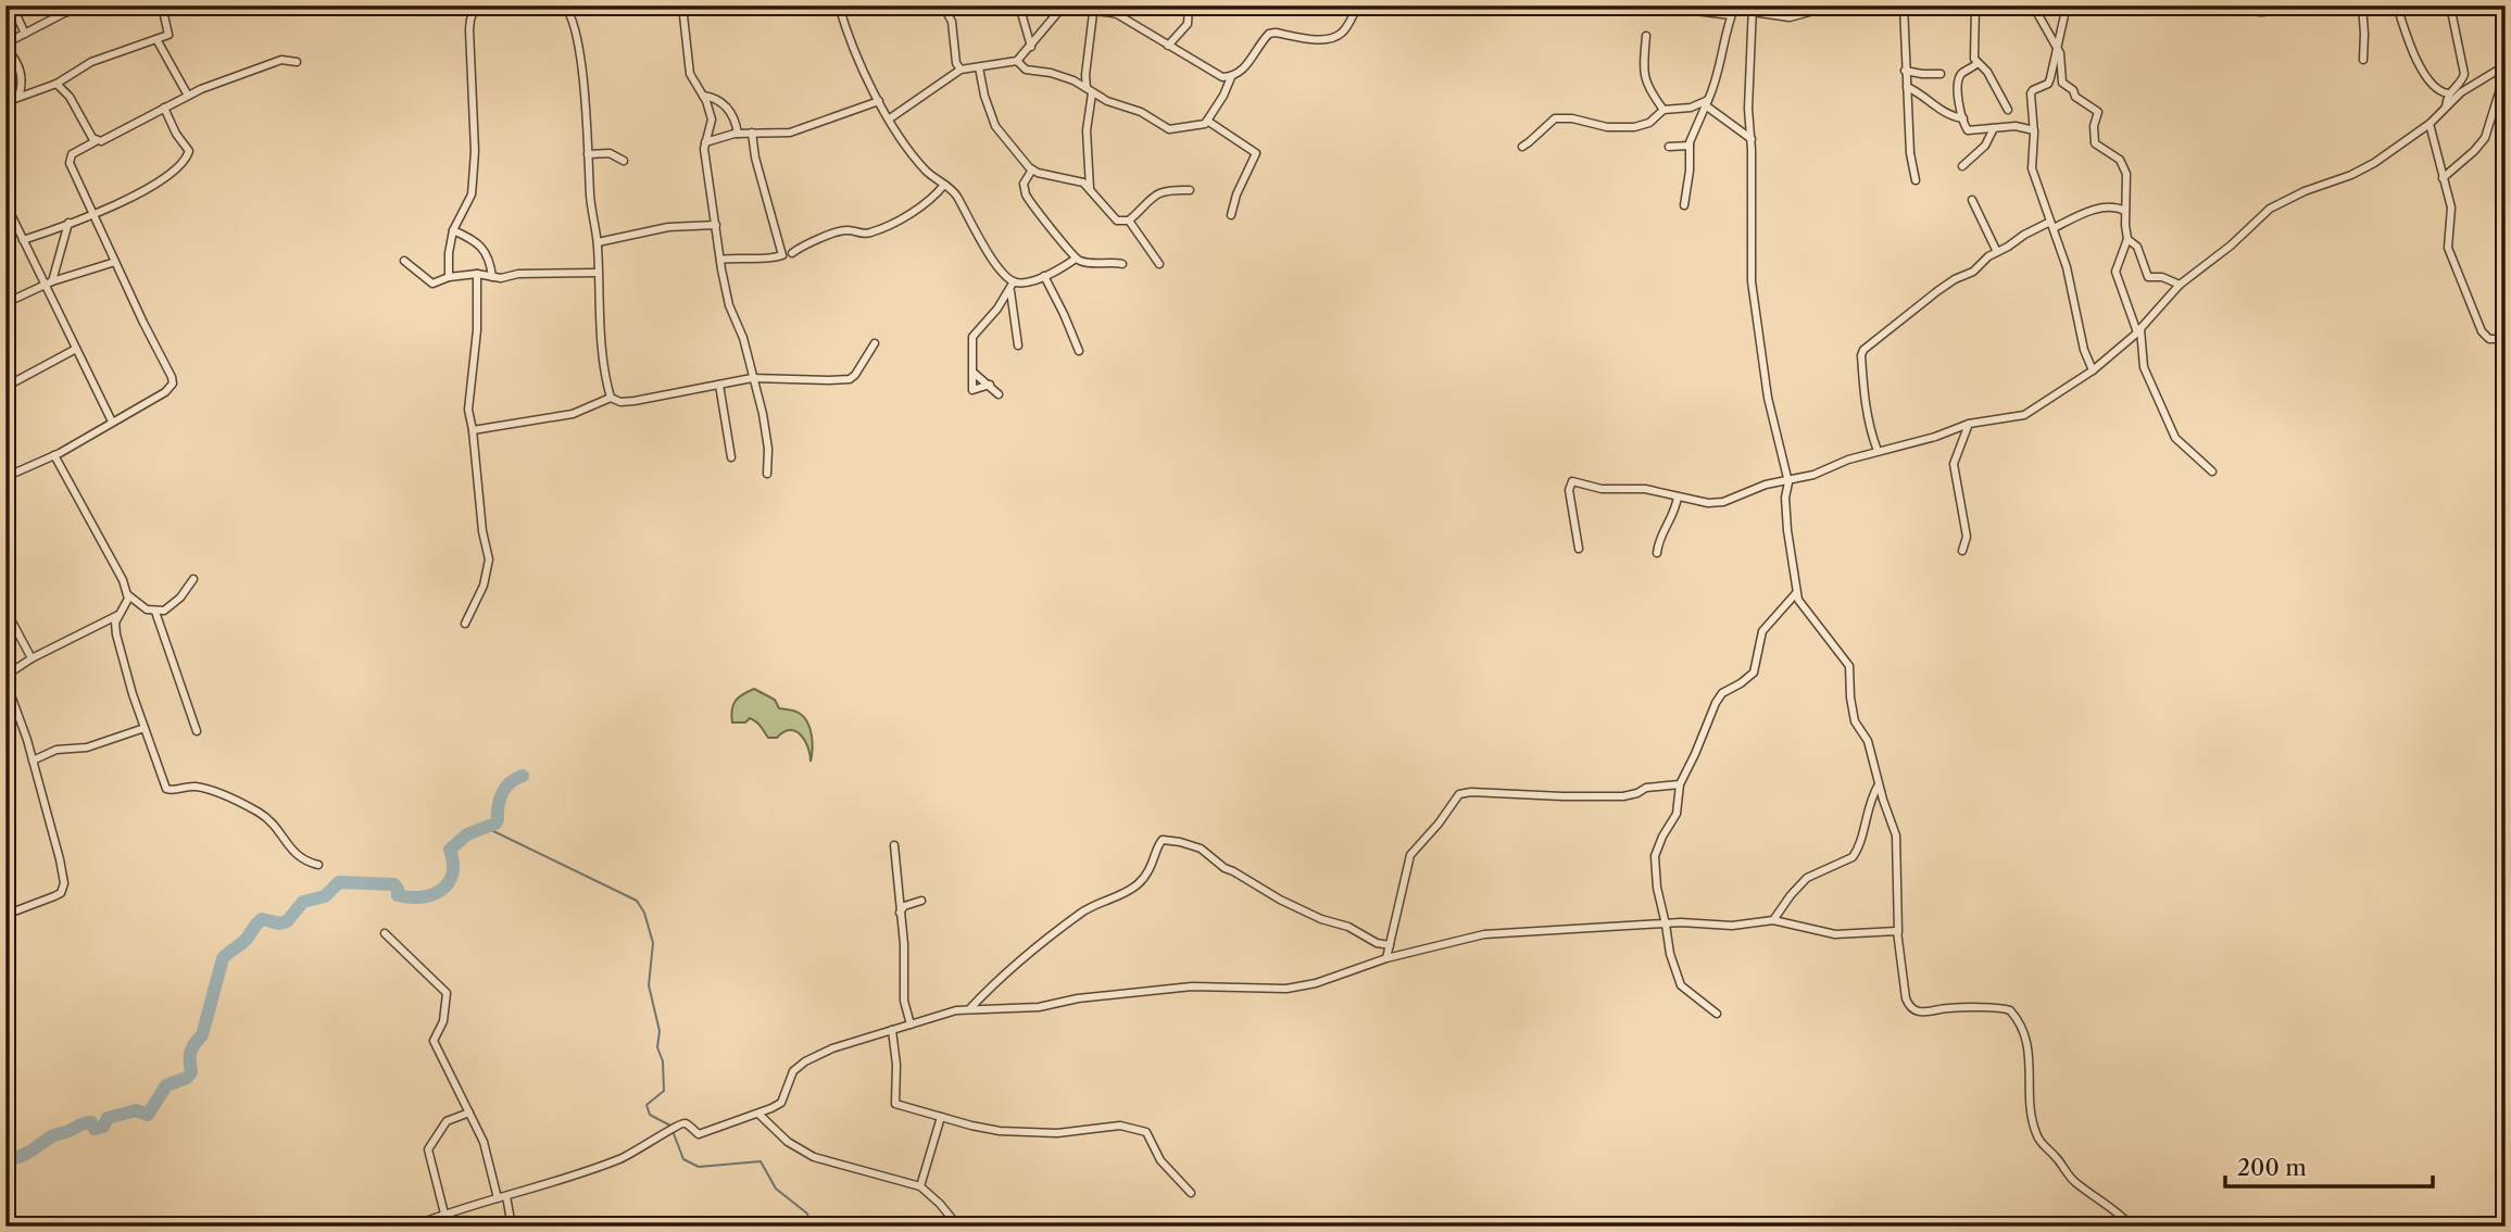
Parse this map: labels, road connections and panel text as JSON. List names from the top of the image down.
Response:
{
  "scale_bar": "200 m"
}
